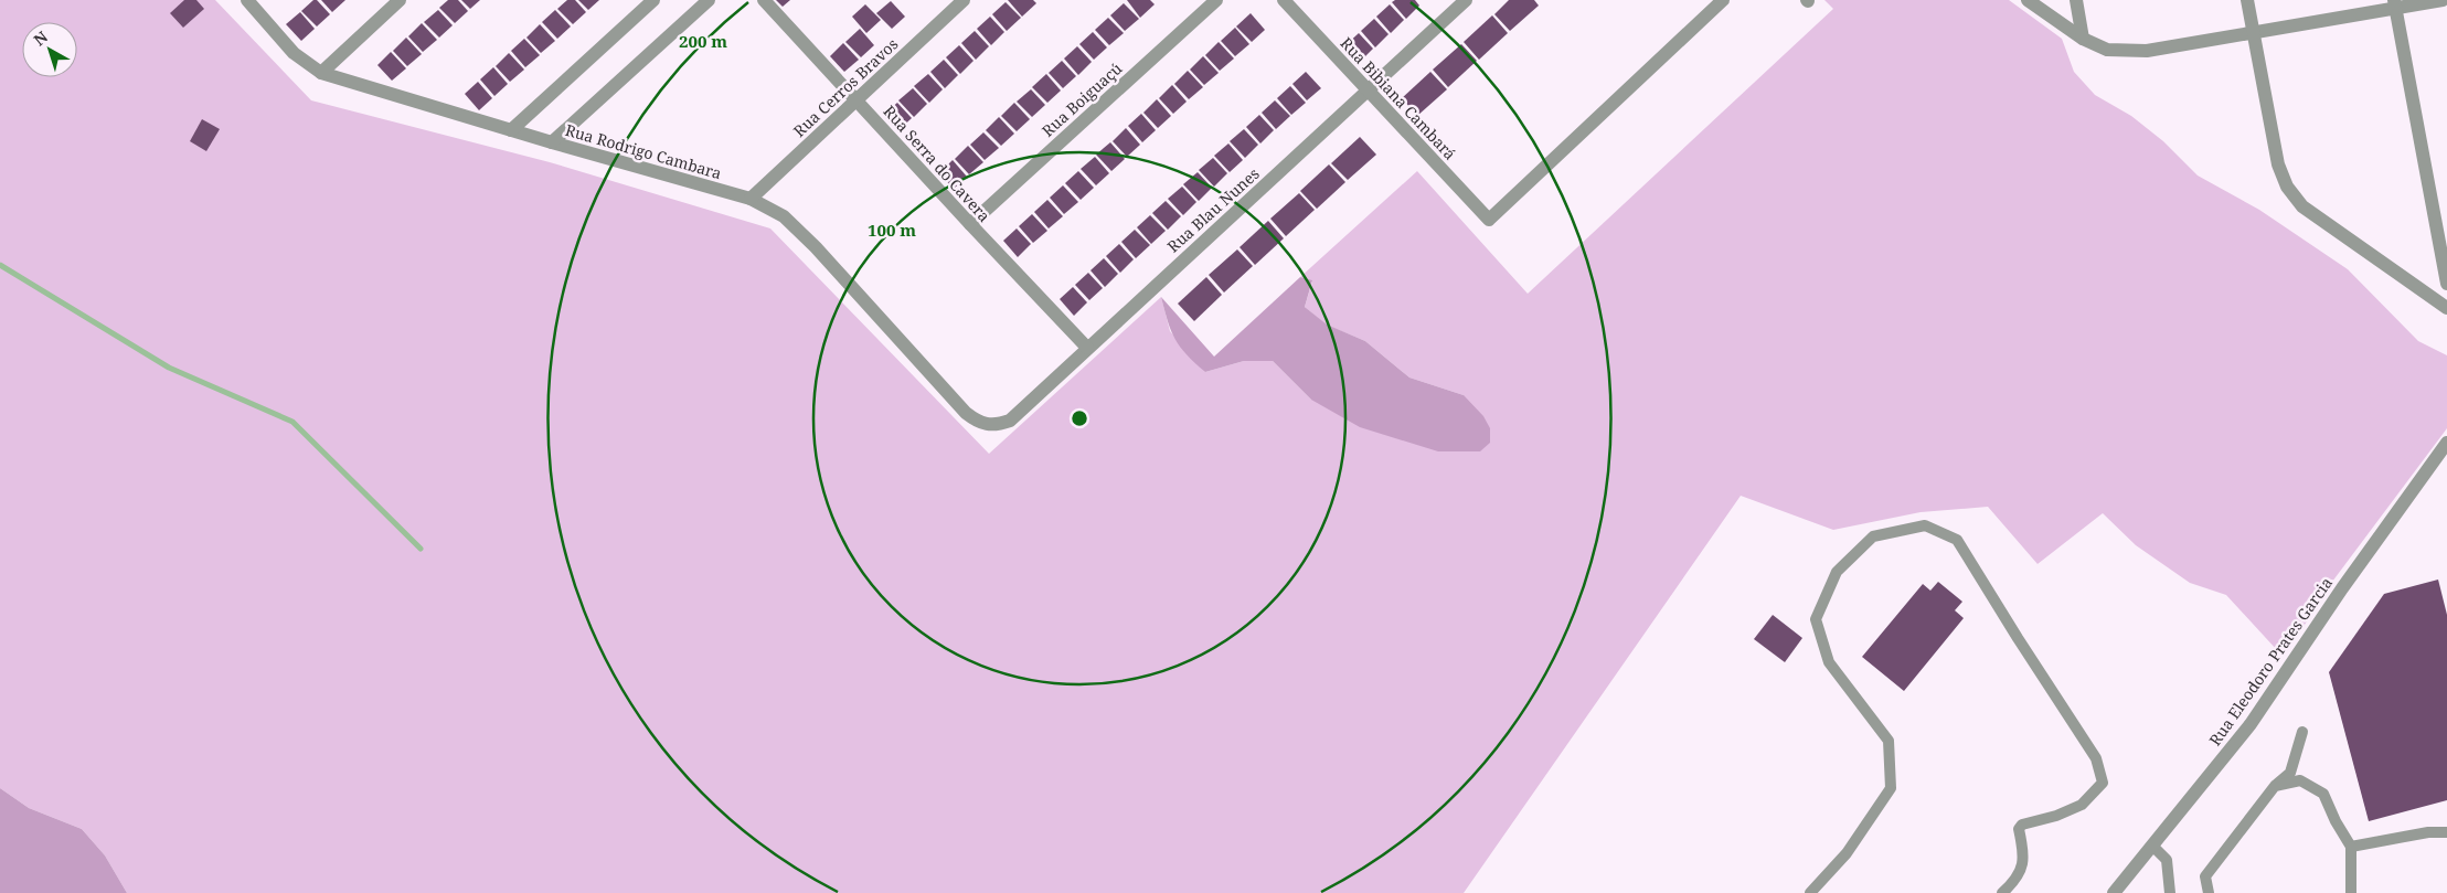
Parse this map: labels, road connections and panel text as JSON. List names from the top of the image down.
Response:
{
  "streets": {
    "street": [
      "Rua Cerros Bravos",
      "Rua Bibiana Cambará",
      "Rua Boiguaçú",
      "Rua Rodrigo Cambara",
      "Rua Serra do Cavera",
      "Rua Blau Nunes",
      "Rua Eleodoro Prates Garcia"
    ]
  },
  "crossings": [
    ["Rua Cerros Bravos", "Rua Rodrigo Cambara"],
    ["Rua Cerros Bravos", "Rua Serra do Cavera"],
    ["Rua Bibiana Cambará", "Rua Blau Nunes"],
    ["Rua Boiguaçú", "Rua Serra do Cavera"],
    ["Rua Rodrigo Cambara", "Rua Blau Nunes"],
    ["Rua Serra do Cavera", "Rua Blau Nunes"]
  ],
  "north": "top left",
  "rings": ["200 m", "100 m"]
}
